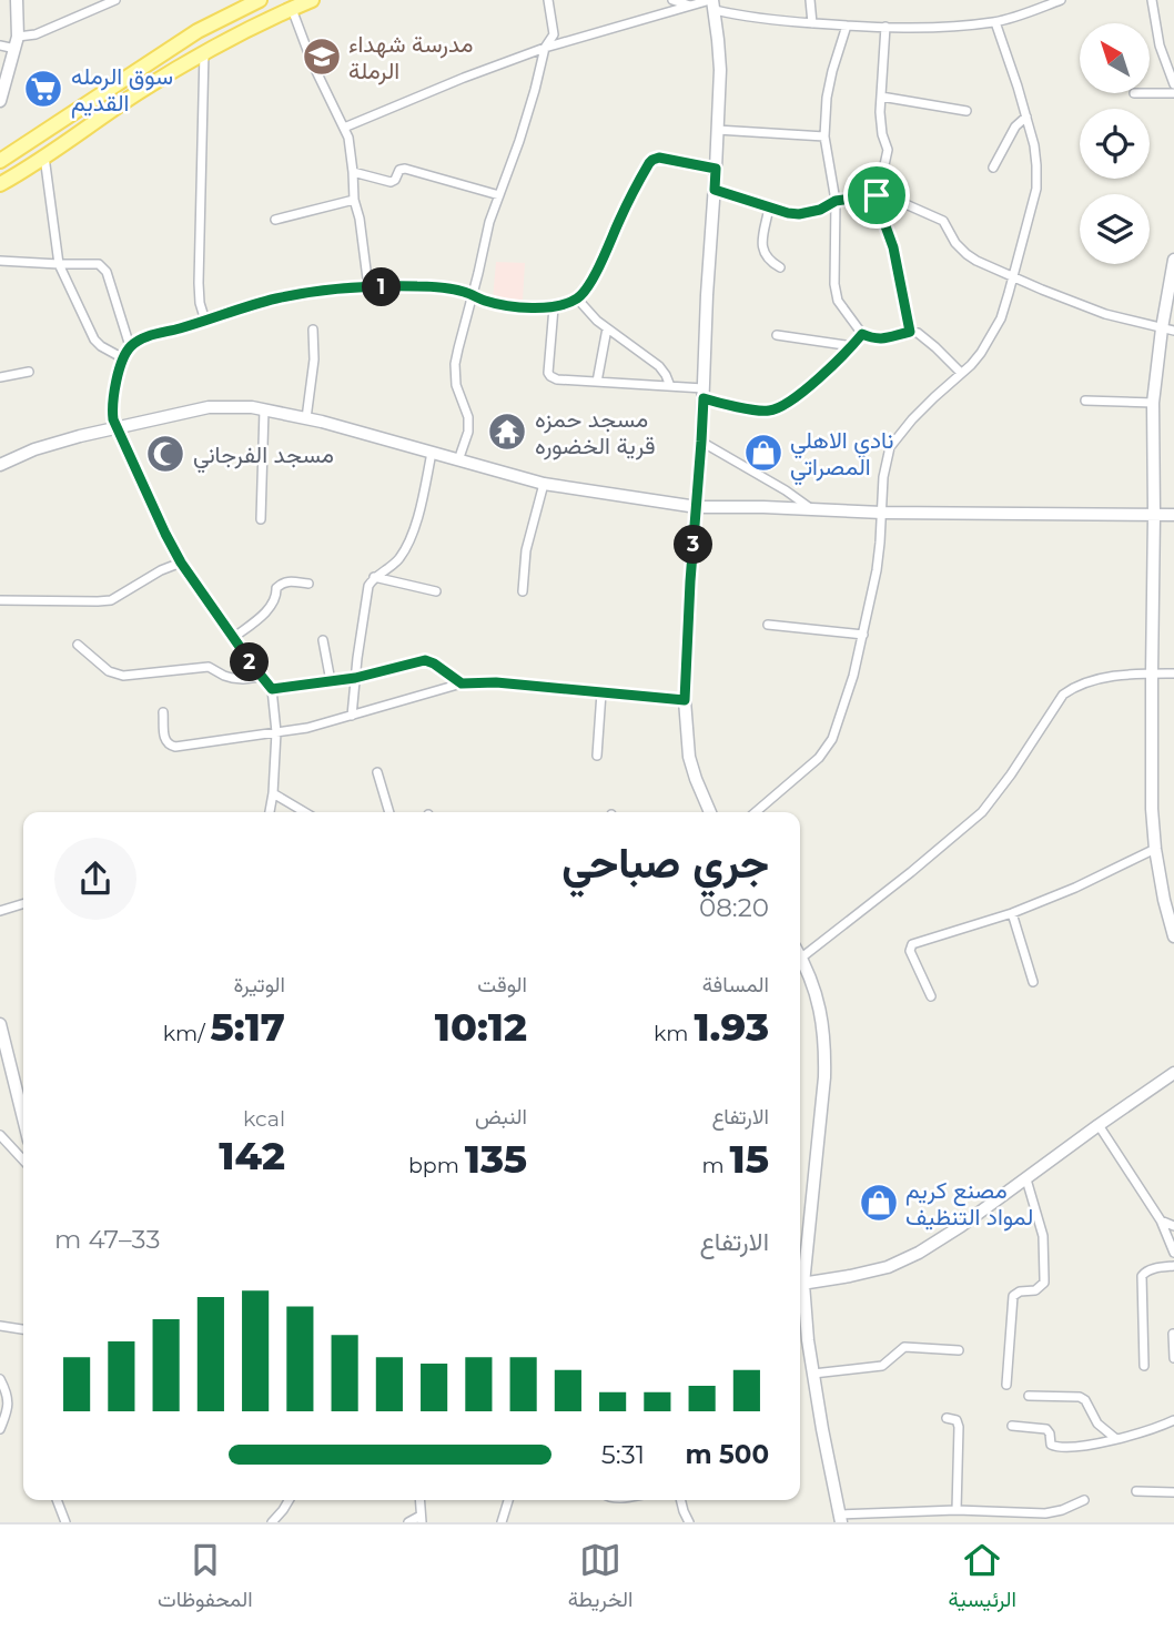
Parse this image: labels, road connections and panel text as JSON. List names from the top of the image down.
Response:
{
  "places": {
    "school or university": ["مدرسة شهداء الرملة"],
    "supermarket": ["سوق الرمله القديم"],
    "temple": ["مسجد حمزه قرية الخضوره"],
    "shop": ["نادي الاهلي المصراتي", "مصنع كريم لمواد التنظيف"],
    "mosque": ["مسجد الفرجاني"]
  },
  "north": "top left",
  "page": {
    "pins": ["1", "3", "2"],
    "heading": ["جري صباحي", "08:20"],
    "stats": [
      ["المسافة", "1.93 km"],
      ["الوقت", "10:12"],
      ["الوتيرة", "5:17 /km"],
      ["الارتفاع", "15 m"],
      ["النبض", "135 bpm"],
      ["kcal", "142"]
    ],
    "chart": ["الارتفاع", "33–47 m"],
    "list": [
      {
        "name": "500 m",
        "note": "5:31"
      }
    ],
    "tabs": ["الرئيسية", "الخريطة", "المحفوظات"]
  }
}
